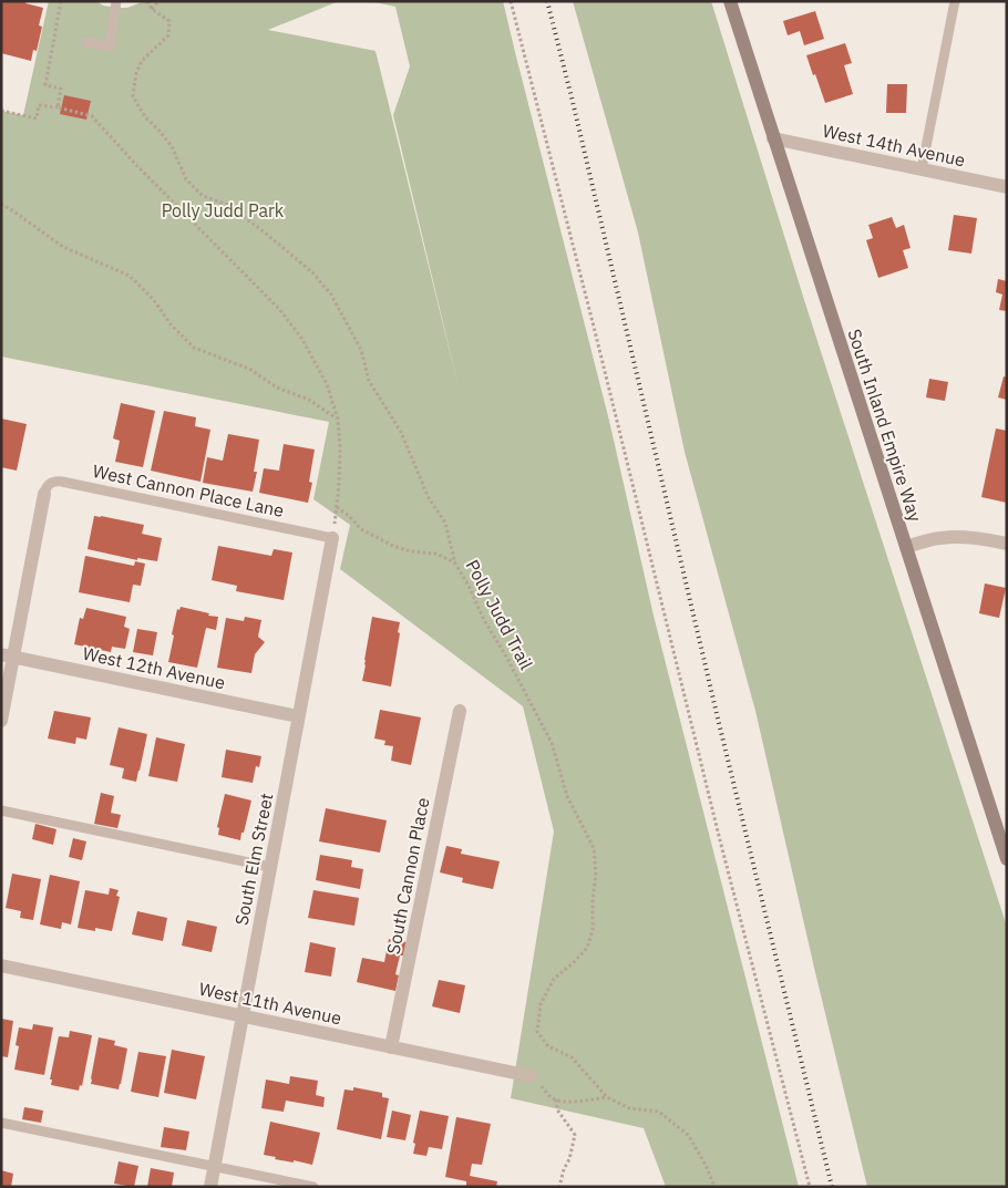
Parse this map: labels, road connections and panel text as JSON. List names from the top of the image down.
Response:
{
  "streets": {
    "street": [
      "West 14th Avenue",
      "South Inland Empire Way",
      "West 12th Avenue",
      "South Elm Street",
      "South Cannon Place",
      "West 11th Avenue"
    ],
    "lane": ["West Cannon Place Lane"],
    "path": ["Polly Judd Trail"]
  },
  "crossings": [
    ["West 14th Avenue", "South Inland Empire Way"],
    ["West Cannon Place Lane", "South Elm Street"],
    ["West 12th Avenue", "South Elm Street"],
    ["South Elm Street", "West 11th Avenue"],
    ["South Cannon Place", "West 11th Avenue"]
  ],
  "parks": ["Polly Judd Park"]
}
